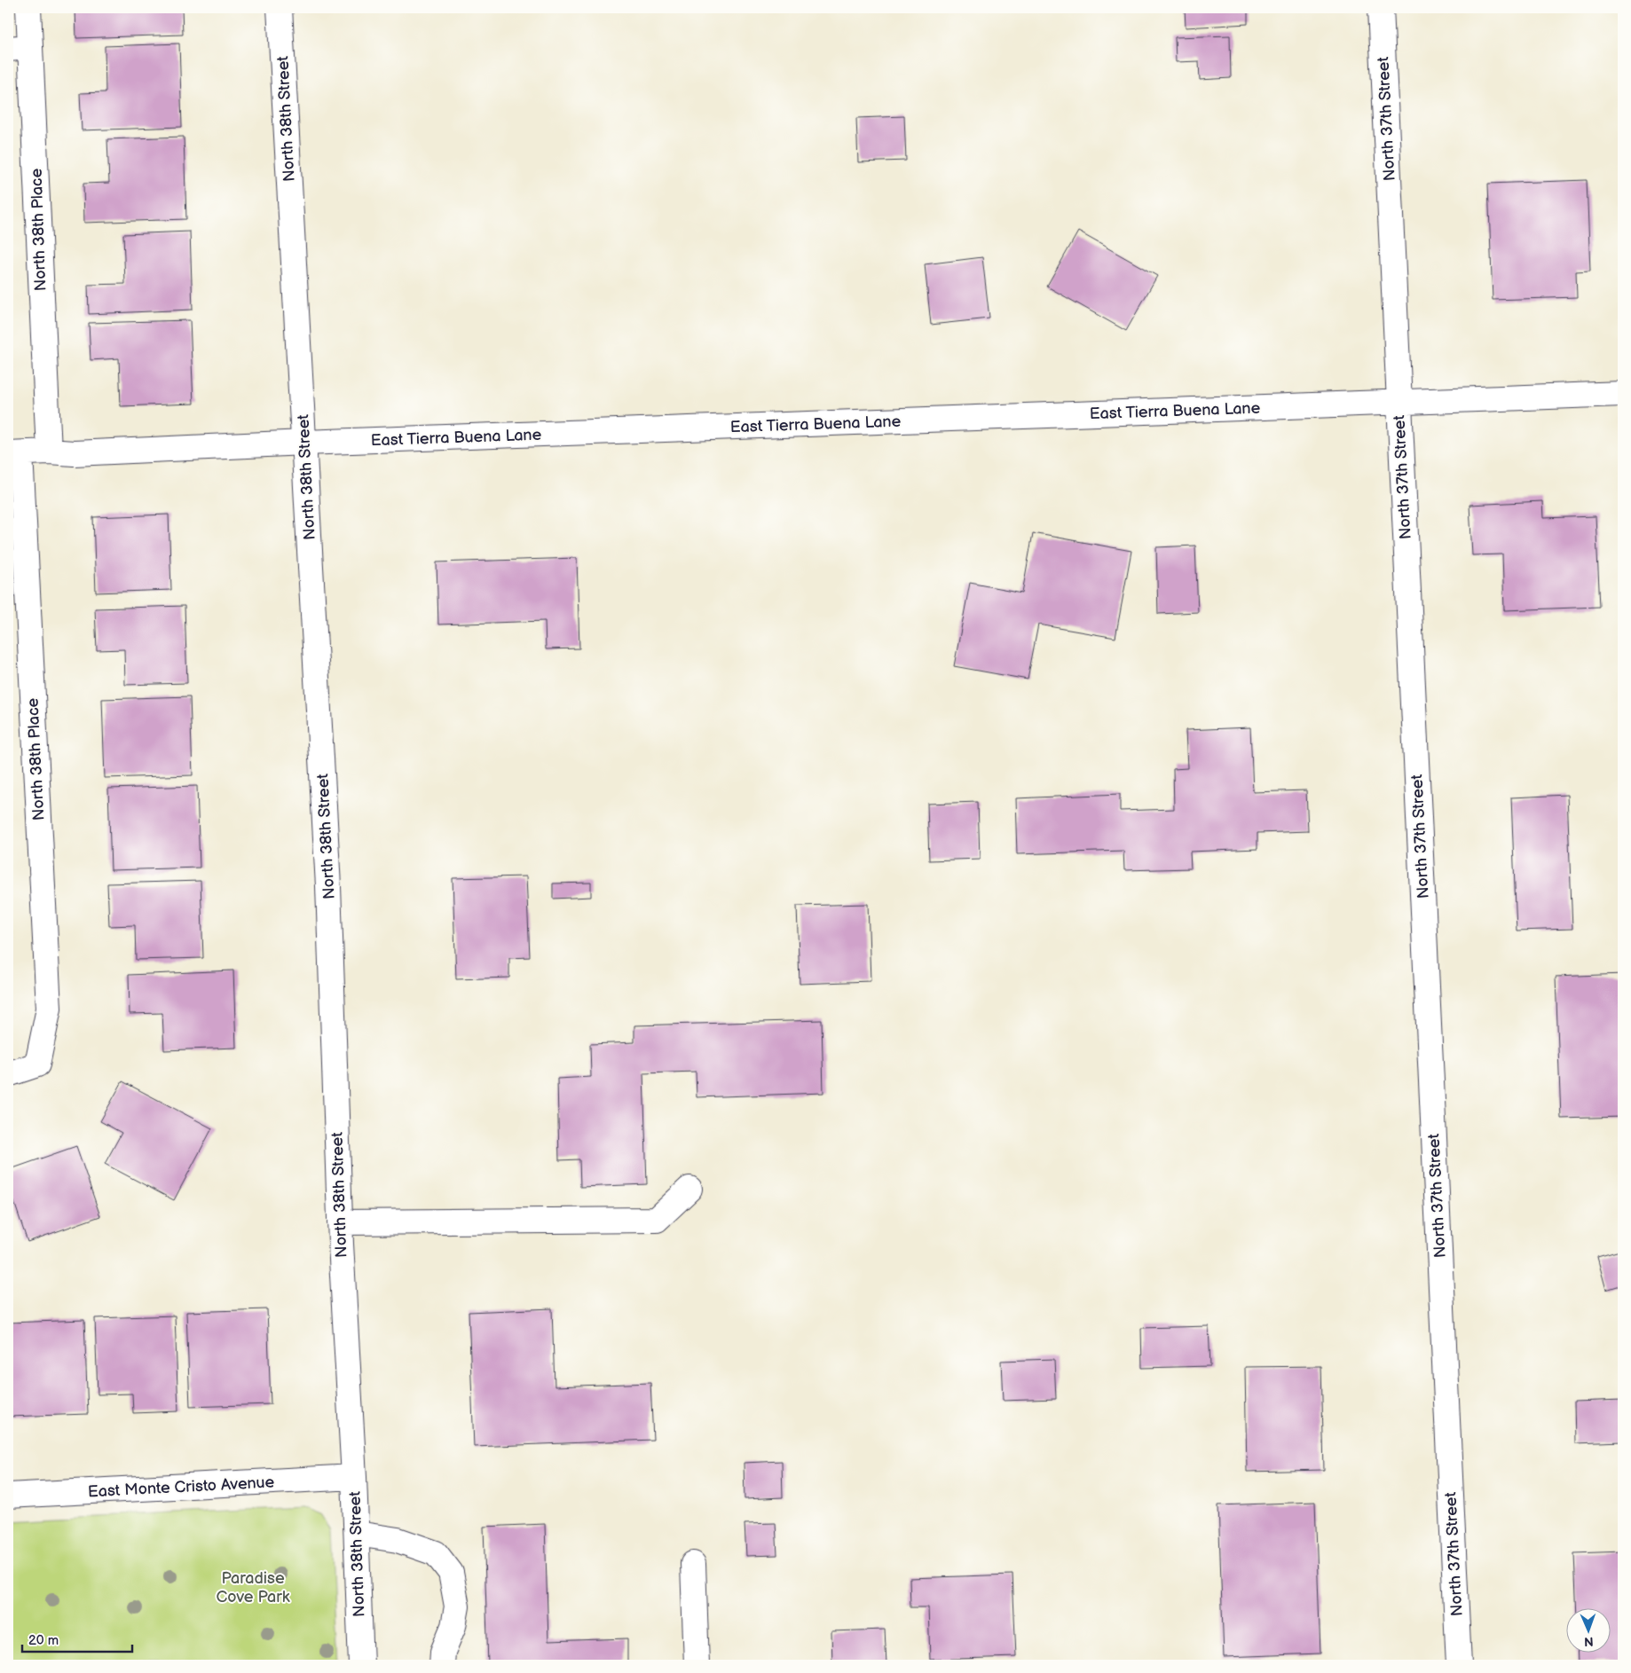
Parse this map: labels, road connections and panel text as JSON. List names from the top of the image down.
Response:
{
  "streets": {
    "street": [
      "North 38th Street",
      "North 37th Street",
      "North 38th Place",
      "East Tierra Buena Lane",
      "East Monte Cristo Avenue"
    ]
  },
  "crossings": [
    ["North 38th Street", "East Tierra Buena Lane"],
    ["North 38th Street", "East Monte Cristo Avenue"],
    ["North 37th Street", "East Tierra Buena Lane"],
    ["North 38th Place", "East Tierra Buena Lane"]
  ],
  "parks": ["Paradise Cove Park"],
  "scale_bar": "20 m",
  "north": "bottom"
}
